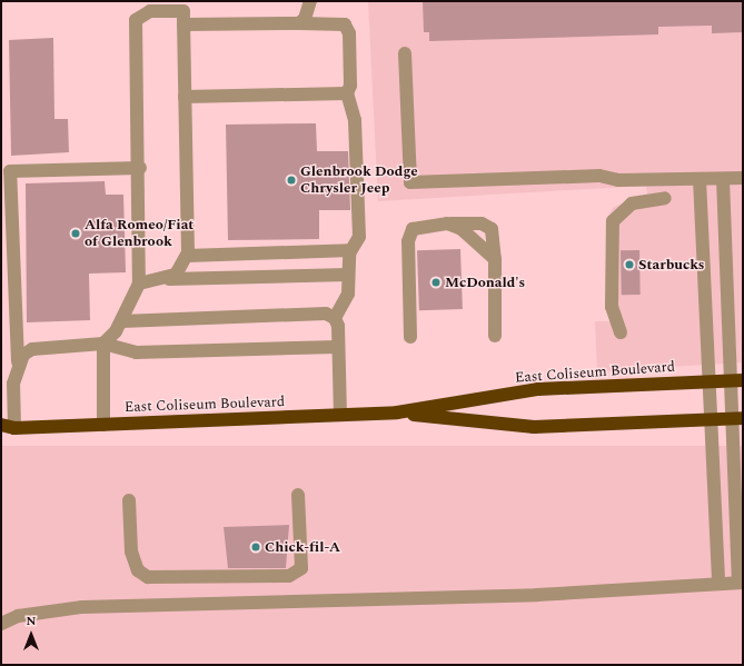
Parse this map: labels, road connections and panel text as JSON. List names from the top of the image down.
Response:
{
  "streets": {
    "highway": ["East Coliseum Boulevard"]
  },
  "places": [
    "Glenbrook Dodge Chrysler Jeep",
    "Alfa Romeo/Fiat of Glenbrook",
    "Starbucks",
    "McDonald's",
    "Chick-fil-A"
  ],
  "north": "top"
}
